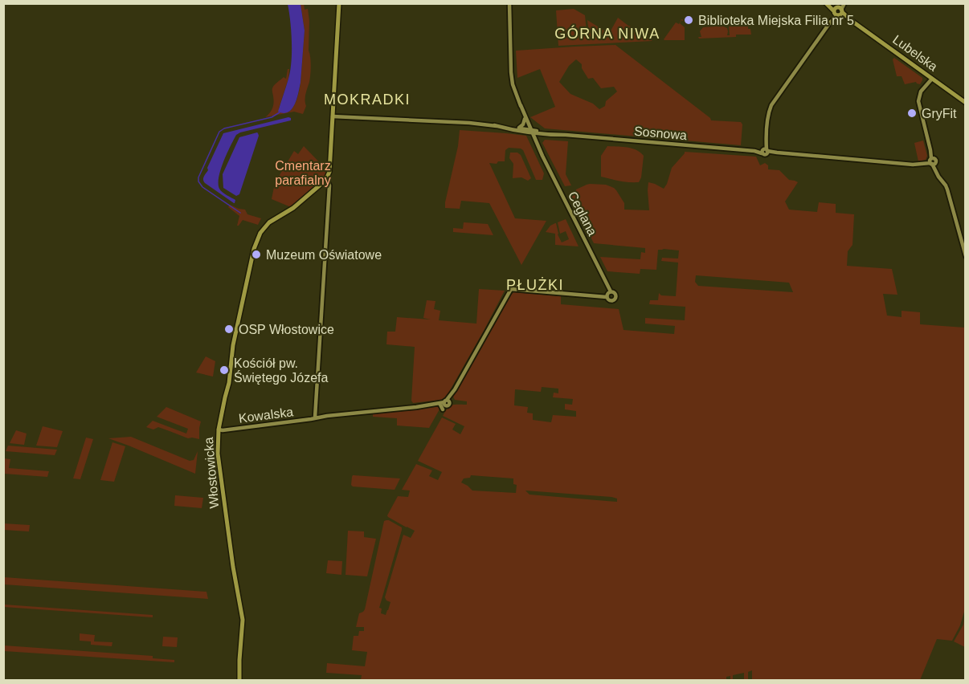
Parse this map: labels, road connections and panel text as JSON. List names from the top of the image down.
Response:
{
  "streets": {
    "main road": ["Lubelska", "Włostowicka"],
    "street": ["Sosnowa", "Ceglana", "Kowalska"]
  },
  "crossings": [
    ["Sosnowa", "Ceglana"],
    ["Ceglana", "Kowalska"],
    ["Kowalska", "Włostowicka"]
  ],
  "districts": ["GÓRNA NIWA", "MOKRADKI", "PŁUŻKI"],
  "parks": ["Cmentarz parafialny"],
  "places": [
    "Biblioteka Miejska Filia nr 5",
    "GryFit",
    "Muzeum Oświatowe",
    "OSP Włostowice",
    "Kościół pw. Świętego Józefa"
  ]
}
